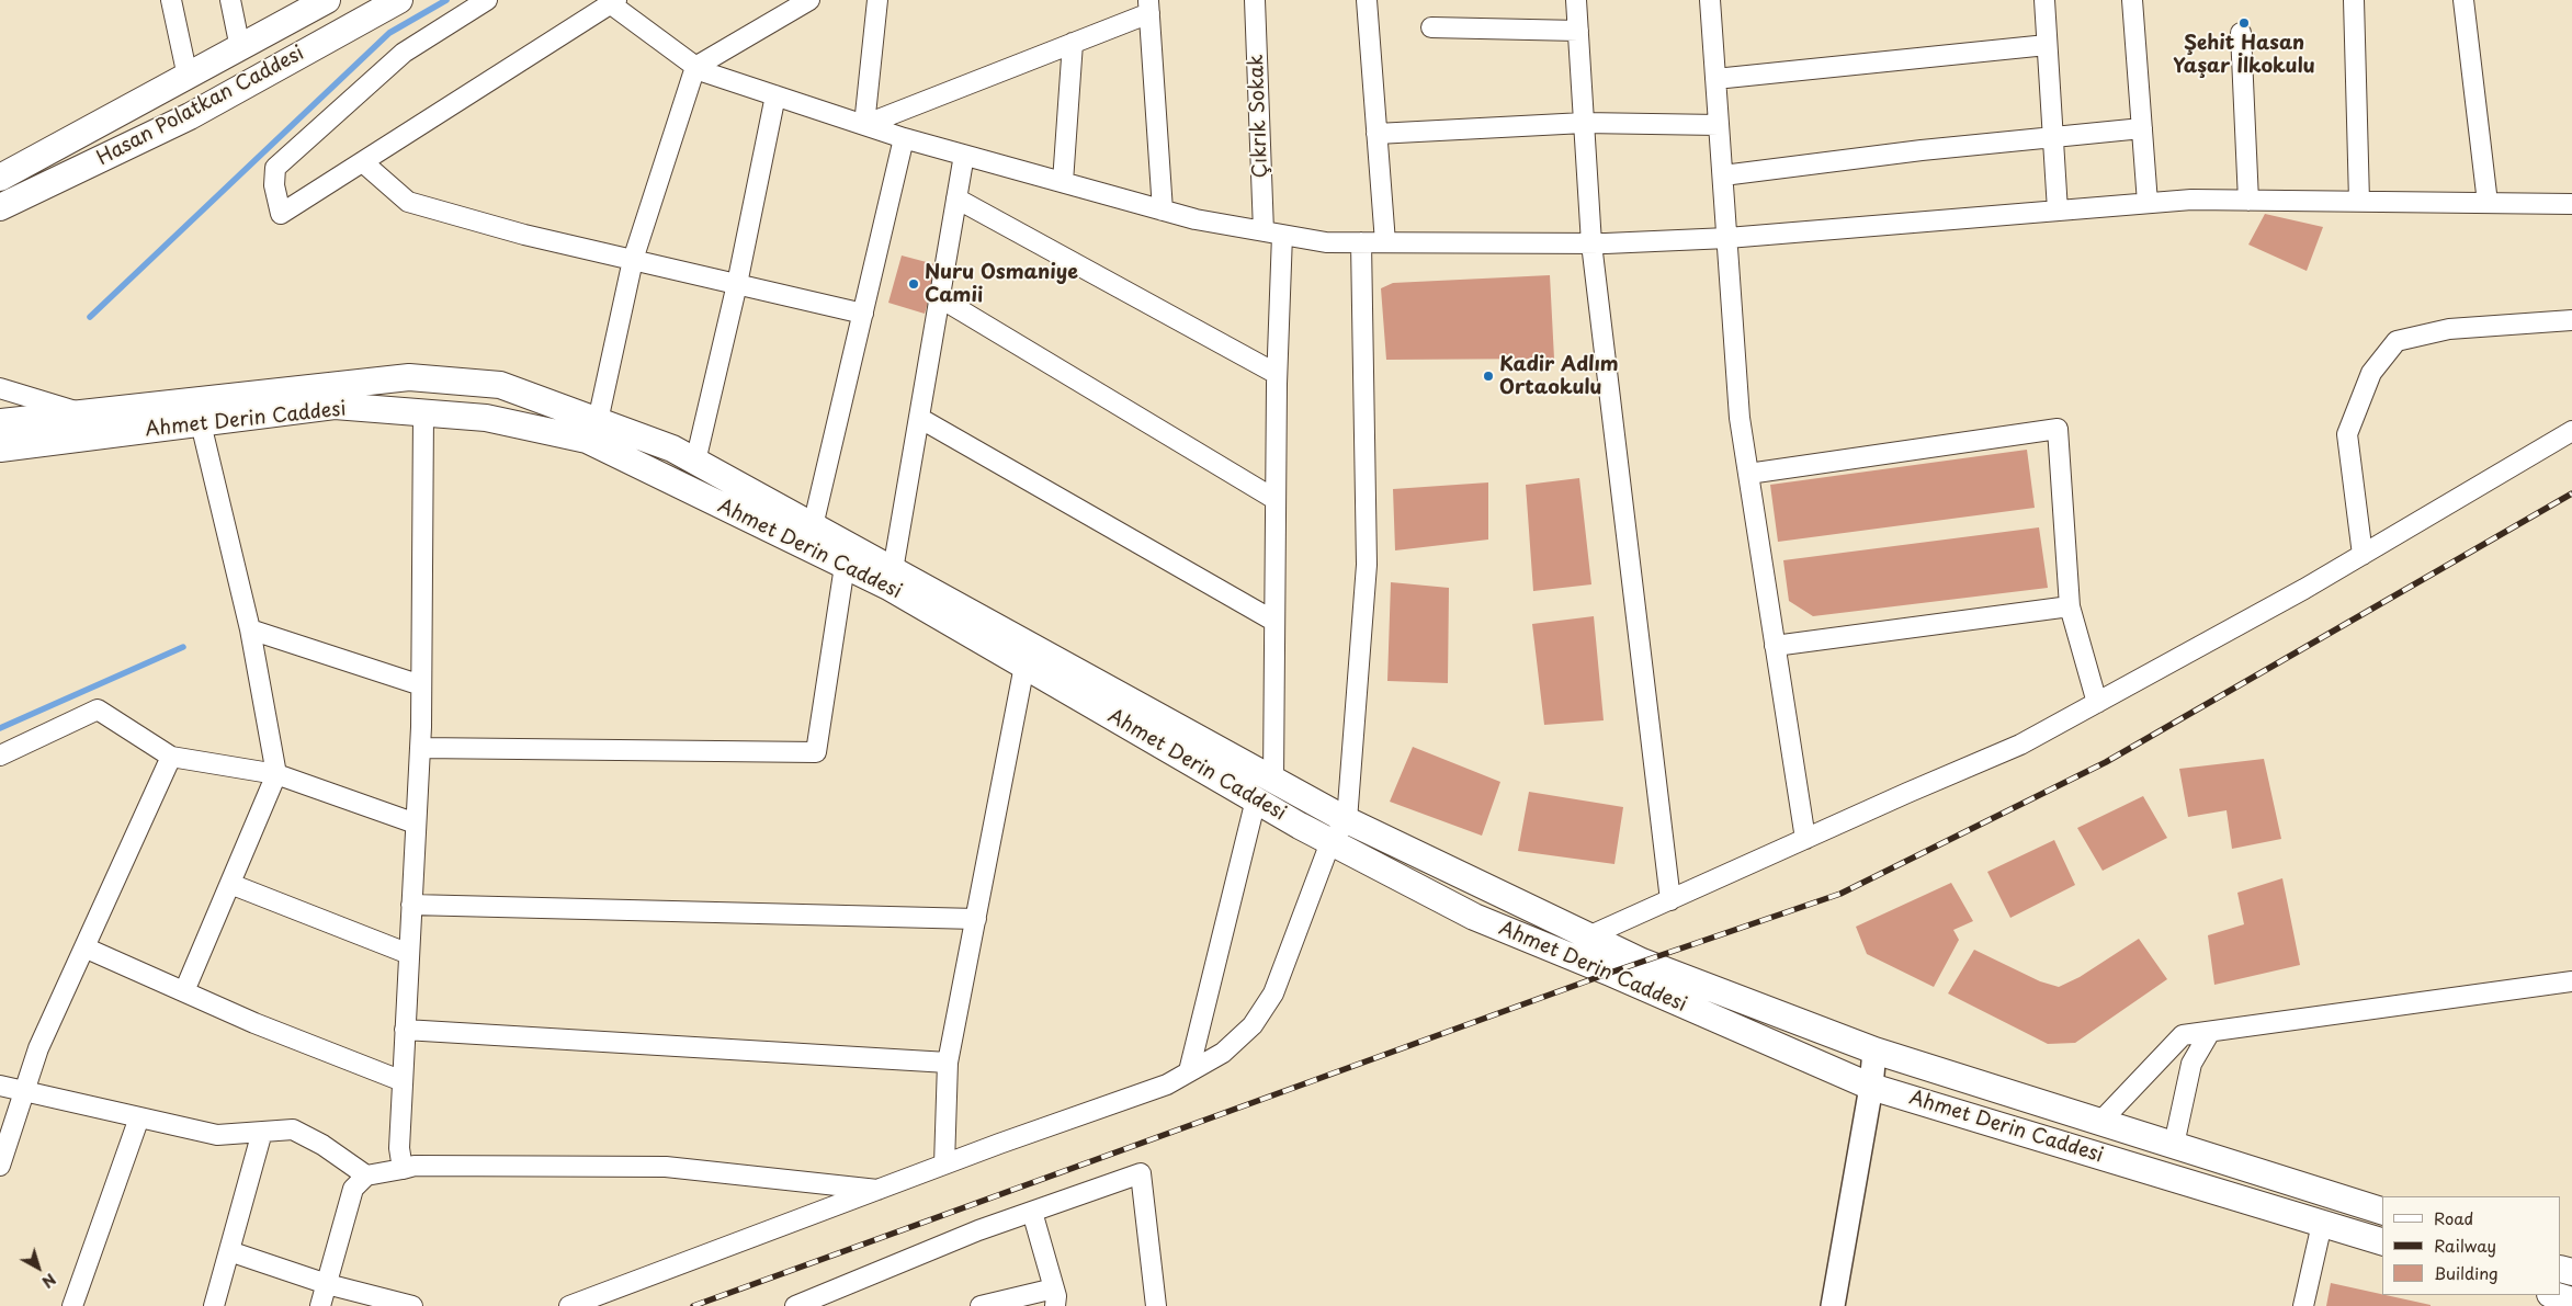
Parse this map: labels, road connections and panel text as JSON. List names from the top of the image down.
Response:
{
  "streets": {
    "main road": ["Hasan Polatkan Caddesi", "Ahmet Derin Caddesi"],
    "street": ["Çıkrık Sokak"]
  },
  "crossings": [
    ["Çıkrık Sokak", "Ahmet Derin Caddesi"]
  ],
  "places": ["Şehit Hasan Yaşar İlkokulu", "Nuru Osmaniye Camii", "Kadir Adlım Ortaokulu"],
  "legend": ["Road", "Railway", "Building"],
  "north": "bottom right"
}
